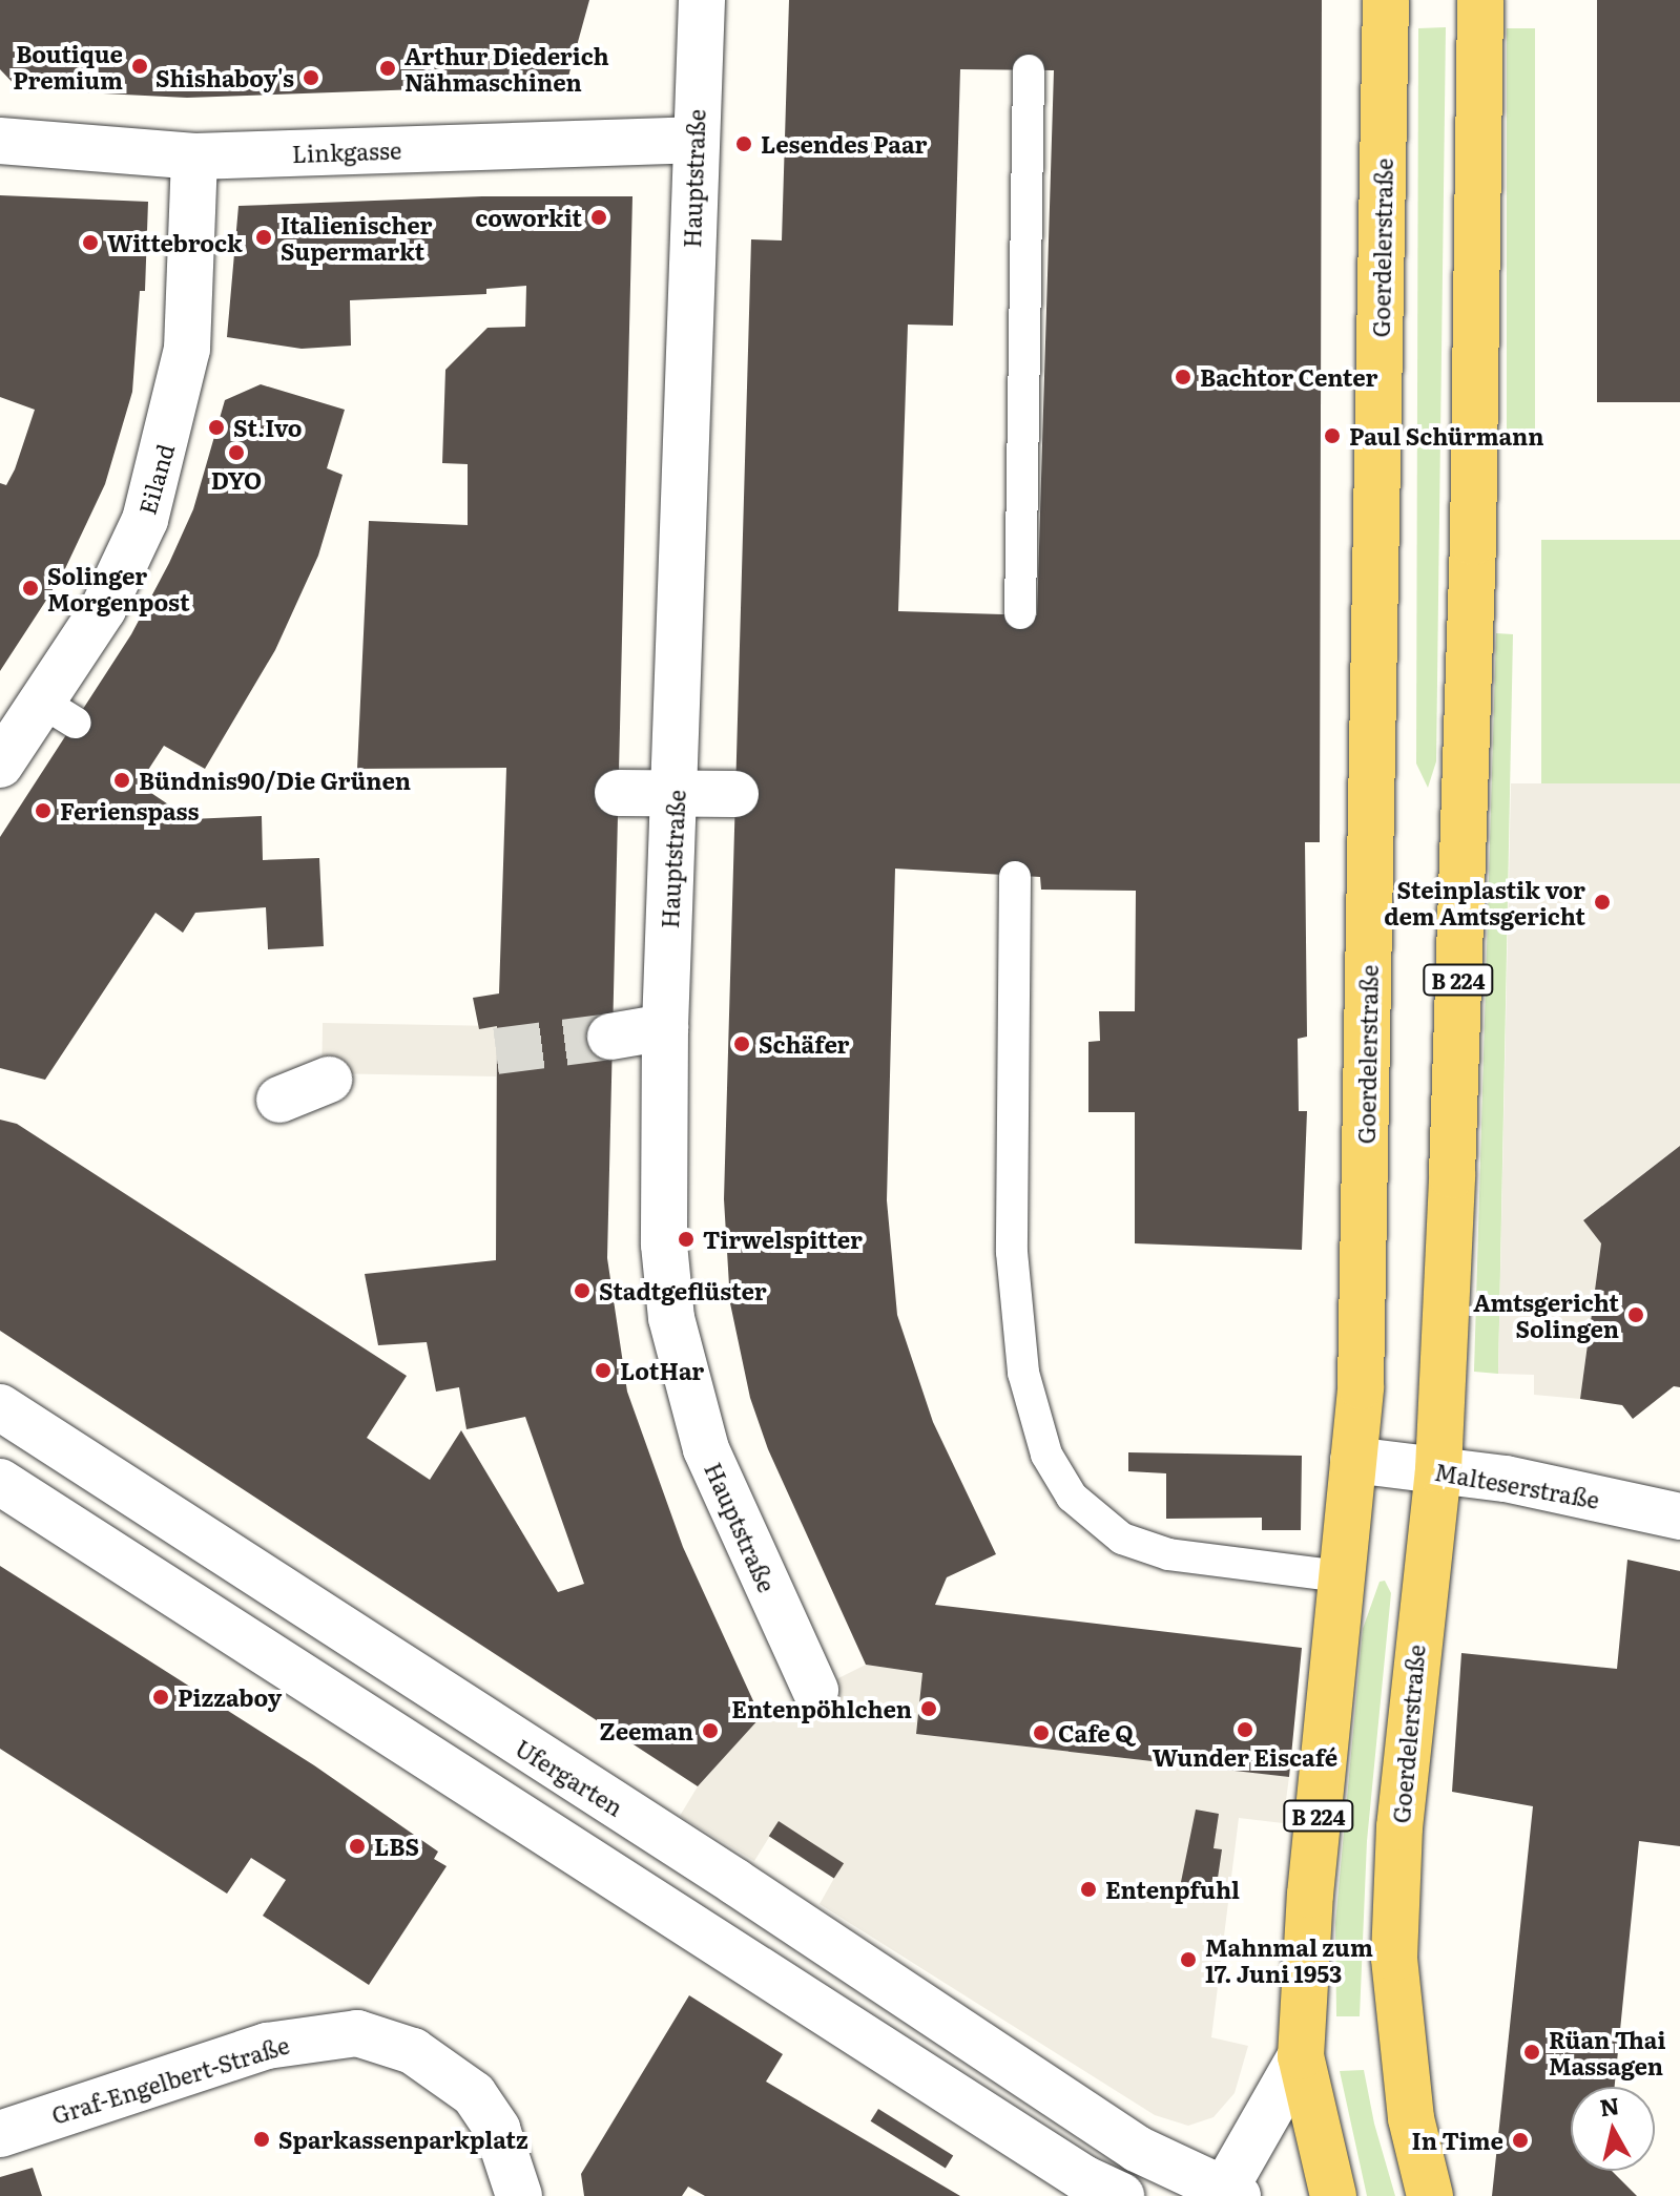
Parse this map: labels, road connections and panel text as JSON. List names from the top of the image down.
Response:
{
  "streets": {
    "main road": ["Goerdelerstraße", "B 224"],
    "street": [
      "Linkgasse",
      "Hauptstraße",
      "Eiland",
      "Malteserstraße",
      "Ufergarten",
      "Graf-Engelbert-Straße"
    ]
  },
  "crossings": [
    ["Linkgasse", "Hauptstraße"],
    ["Linkgasse", "Eiland"],
    ["Goerdelerstraße", "Malteserstraße"],
    ["Goerdelerstraße", "Ufergarten"]
  ],
  "places": [
    "Boutique Premium",
    "Arthur Diederich Nähmaschinen",
    "Shishaboy's",
    "Lesendes Paar",
    "coworkit",
    "Italienischer Supermarkt",
    "Wittebrock",
    "Bachtor Center",
    "St.Ivo",
    "Paul Schürmann",
    "DYO",
    "Solinger Morgenpost",
    "Bündnis90/Die Grünen",
    "Ferienspass",
    "Steinplastik vor dem Amtsgericht",
    "Schäfer",
    "Tirwelspitter",
    "Stadtgeflüster",
    "Amtsgericht Solingen",
    "LotHar",
    "Pizzaboy",
    "Entenpöhlchen",
    "Wunder Eiscafé",
    "Zeeman",
    "Cafe Q",
    "LBS",
    "Entenpfuhl",
    "Mahnmal zum 17. Juni 1953",
    "Rüan Thai Massagen",
    "Sparkassenparkplatz",
    "In Time"
  ],
  "north": "top"
}
